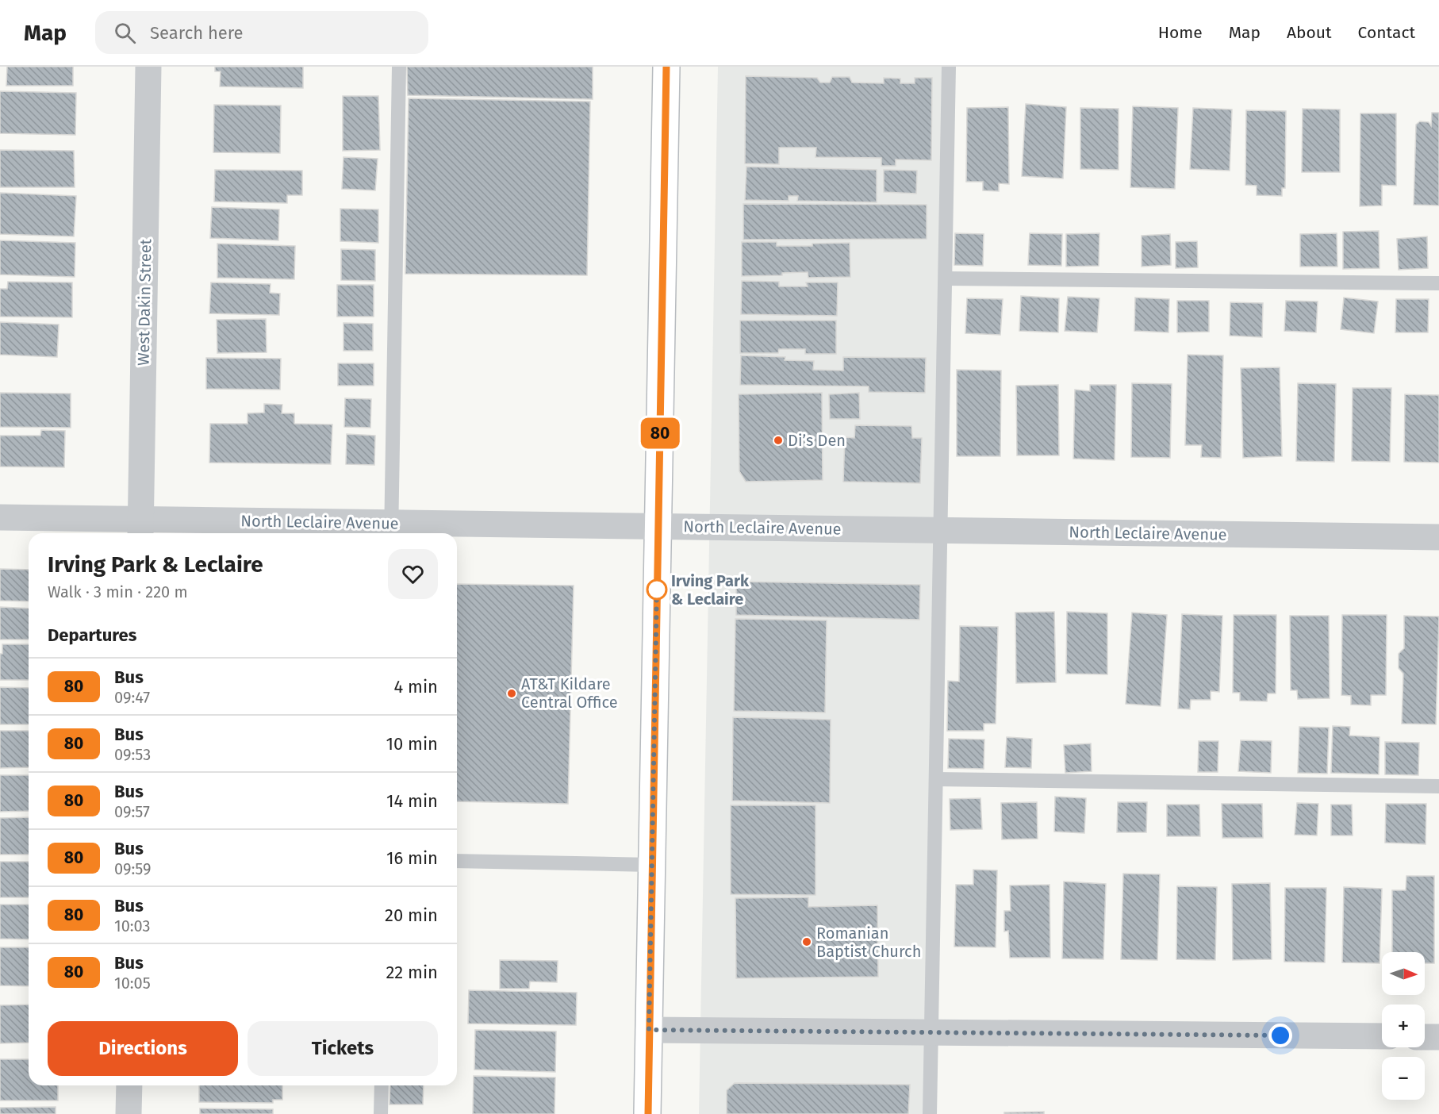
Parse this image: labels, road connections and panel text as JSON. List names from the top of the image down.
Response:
{
  "streets": {
    "street": ["West Dakin Street", "North Leclaire Avenue"]
  },
  "crossings": [
    ["West Dakin Street", "North Leclaire Avenue"]
  ],
  "places": [
    "Di’s Den",
    "Irving Park & Leclaire",
    "AT&T Kildare Central Office",
    "Romanian Baptist Church"
  ],
  "lines": ["bus line 80"],
  "north": "right",
  "page": {
    "header": "Map",
    "search": "Search here",
    "nav": [
      "Home",
      "Map",
      "About",
      "Contact"
    ],
    "on_map": "80",
    "heading": [
      ["Irving Park & Leclaire", "Walk · 3 min · 220 m"],
      "Departures"
    ],
    "list": [
      {
        "mark": "80",
        "name": "Bus",
        "note": "09:47",
        "value": "4 min"
      },
      {
        "mark": "80",
        "name": "Bus",
        "note": "09:53",
        "value": "10 min"
      },
      {
        "mark": "80",
        "name": "Bus",
        "note": "09:57",
        "value": "14 min"
      },
      {
        "mark": "80",
        "name": "Bus",
        "note": "09:59",
        "value": "16 min"
      },
      {
        "mark": "80",
        "name": "Bus",
        "note": "10:03",
        "value": "20 min"
      },
      {
        "mark": "80",
        "name": "Bus",
        "note": "10:05",
        "value": "22 min"
      }
    ],
    "map_buttons": ["+", "−"],
    "buttons": ["Directions", "Tickets"]
  }
}
